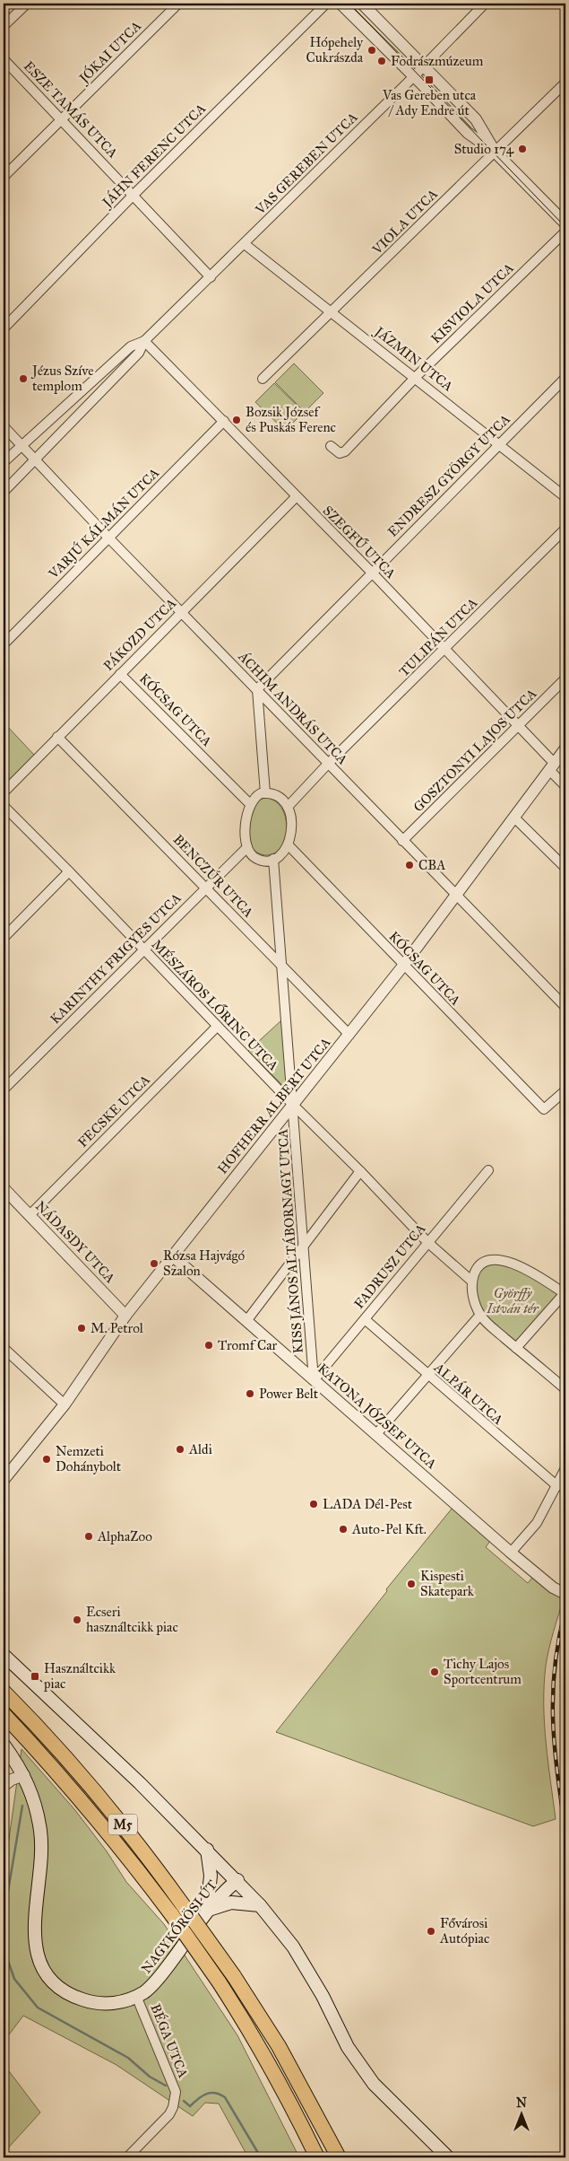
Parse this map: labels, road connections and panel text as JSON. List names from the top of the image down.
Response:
{
  "streets": {
    "main road": ["M5", "NAGYKŐRÖSI ÚT"],
    "street": [
      "JÓKAI UTCA",
      "ESZE TAMÁS UTCA",
      "JÁHN FERENC UTCA",
      "VAS GEREBEN UTCA",
      "VIOLA UTCA",
      "KISVIOLA UTCA",
      "JÁZMIN UTCA",
      "ENDRESZ GYÖRGY UTCA",
      "VARJÚ KÁLMÁN UTCA",
      "SZEGFŰ UTCA",
      "PÁKOZD UTCA",
      "TULIPÁN UTCA",
      "ÁCHIM ANDRÁS UTCA",
      "KÓCSAG UTCA",
      "GOSZTONYI LAJOS UTCA",
      "BENCZÚR UTCA",
      "KARINTHY FRIGYES UTCA",
      "MÉSZÁROS LŐRINC UTCA",
      "HOFHERR ALBERT UTCA",
      "FECSKE UTCA",
      "KISS JÁNOS ALTÁBORNAGY UTCA",
      "NÁDASDY UTCA",
      "FADRUSZ UTCA",
      "ALPÁR UTCA",
      "KATONA JÓZSEF UTCA",
      "BÉGA UTCA"
    ]
  },
  "crossings": [
    ["JÓKAI UTCA", "ESZE TAMÁS UTCA"],
    ["ESZE TAMÁS UTCA", "JÁHN FERENC UTCA"],
    ["ESZE TAMÁS UTCA", "VAS GEREBEN UTCA"],
    ["VAS GEREBEN UTCA", "JÁZMIN UTCA"],
    ["VAS GEREBEN UTCA", "SZEGFŰ UTCA"],
    ["VAS GEREBEN UTCA", "ÁCHIM ANDRÁS UTCA"],
    ["VIOLA UTCA", "JÁZMIN UTCA"],
    ["KISVIOLA UTCA", "JÁZMIN UTCA"],
    ["JÁZMIN UTCA", "ENDRESZ GYÖRGY UTCA"],
    ["ENDRESZ GYÖRGY UTCA", "SZEGFŰ UTCA"],
    ["ENDRESZ GYÖRGY UTCA", "ÁCHIM ANDRÁS UTCA"],
    ["VARJÚ KÁLMÁN UTCA", "SZEGFŰ UTCA"],
    ["VARJÚ KÁLMÁN UTCA", "ÁCHIM ANDRÁS UTCA"],
    ["SZEGFŰ UTCA", "PÁKOZD UTCA"],
    ["SZEGFŰ UTCA", "TULIPÁN UTCA"],
    ["SZEGFŰ UTCA", "GOSZTONYI LAJOS UTCA"],
    ["SZEGFŰ UTCA", "HOFHERR ALBERT UTCA"],
    ["PÁKOZD UTCA", "ÁCHIM ANDRÁS UTCA"],
    ["PÁKOZD UTCA", "KÓCSAG UTCA"],
    ["PÁKOZD UTCA", "BENCZÚR UTCA"],
    ["TULIPÁN UTCA", "ÁCHIM ANDRÁS UTCA"],
    ["ÁCHIM ANDRÁS UTCA", "GOSZTONYI LAJOS UTCA"],
    ["ÁCHIM ANDRÁS UTCA", "HOFHERR ALBERT UTCA"],
    ["KÓCSAG UTCA", "KARINTHY FRIGYES UTCA"],
    ["KÓCSAG UTCA", "HOFHERR ALBERT UTCA"],
    ["KÓCSAG UTCA", "KISS JÁNOS ALTÁBORNAGY UTCA"],
    ["BENCZÚR UTCA", "KARINTHY FRIGYES UTCA"],
    ["BENCZÚR UTCA", "HOFHERR ALBERT UTCA"],
    ["BENCZÚR UTCA", "KISS JÁNOS ALTÁBORNAGY UTCA"],
    ["KARINTHY FRIGYES UTCA", "MÉSZÁROS LŐRINC UTCA"],
    ["KARINTHY FRIGYES UTCA", "KISS JÁNOS ALTÁBORNAGY UTCA"],
    ["MÉSZÁROS LŐRINC UTCA", "HOFHERR ALBERT UTCA"],
    ["MÉSZÁROS LŐRINC UTCA", "FECSKE UTCA"],
    ["MÉSZÁROS LŐRINC UTCA", "KISS JÁNOS ALTÁBORNAGY UTCA"],
    ["MÉSZÁROS LŐRINC UTCA", "FADRUSZ UTCA"],
    ["HOFHERR ALBERT UTCA", "KISS JÁNOS ALTÁBORNAGY UTCA"],
    ["HOFHERR ALBERT UTCA", "NÁDASDY UTCA"],
    ["HOFHERR ALBERT UTCA", "KATONA JÓZSEF UTCA"],
    ["FECSKE UTCA", "NÁDASDY UTCA"],
    ["KISS JÁNOS ALTÁBORNAGY UTCA", "FADRUSZ UTCA"],
    ["KISS JÁNOS ALTÁBORNAGY UTCA", "KATONA JÓZSEF UTCA"],
    ["FADRUSZ UTCA", "ALPÁR UTCA"],
    ["FADRUSZ UTCA", "KATONA JÓZSEF UTCA"],
    ["NAGYKŐRÖSI ÚT", "BÉGA UTCA"]
  ],
  "parks": ["Györffy István tér"],
  "places": {
    "other": [
      "Hópehely Cukrászda",
      "Fodrászmúzeum",
      "Studio 174",
      "Jézus Szíve templom",
      "Bozsik József és Puskás Ferenc",
      "CBA",
      "Rózsa Hajvágó Szalon",
      "M. Petrol",
      "Tromf Car",
      "Power Belt",
      "Aldi",
      "Nemzeti Dohánybolt",
      "LADA Dél-Pest",
      "Auto-Pel Kft.",
      "AlphaZoo",
      "Kispesti Skatepark",
      "Ecseri használtcikk piac",
      "Tichy Lajos Sportcentrum",
      "Fővárosi Autópiac"
    ],
    "transit": ["Vas Gereben utca / Ady Endre út", "Használtcikk piac"]
  },
  "north": "top"
}
